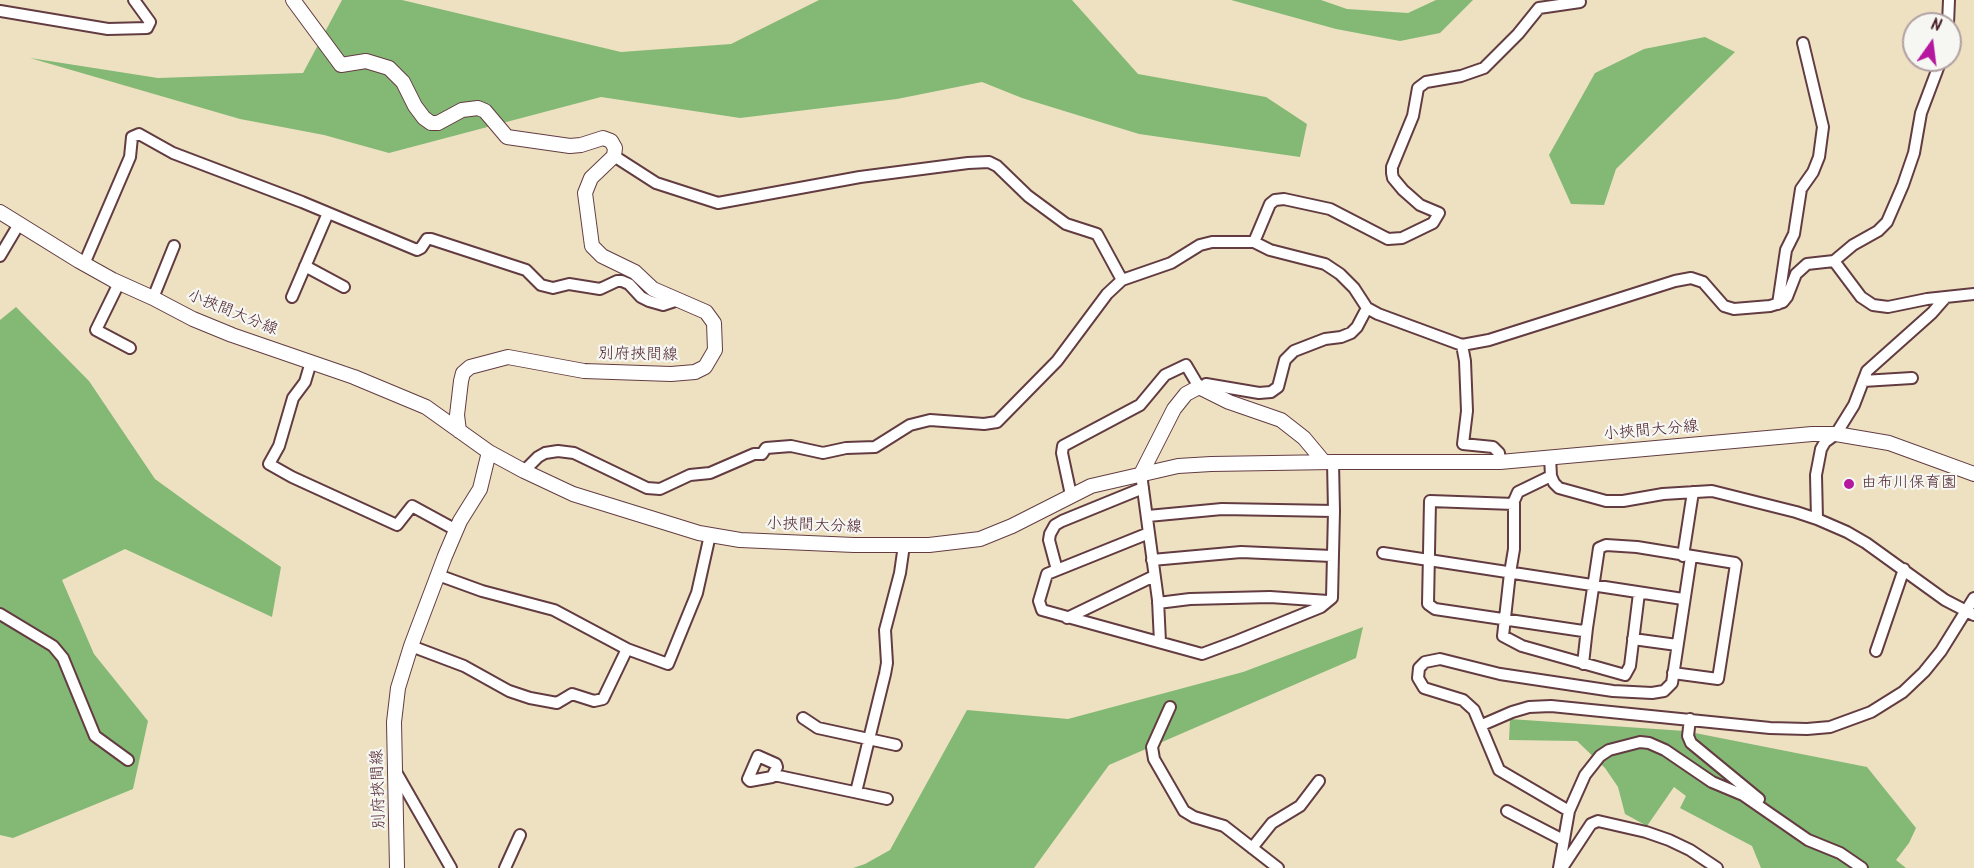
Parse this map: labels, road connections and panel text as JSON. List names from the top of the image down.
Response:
{
  "streets": {
    "main road": ["小挾間大分線", "別府挾間線"]
  },
  "crossings": [
    ["小挾間大分線", "別府挾間線"]
  ],
  "places": ["由布川保育園"],
  "north": "top"
}
